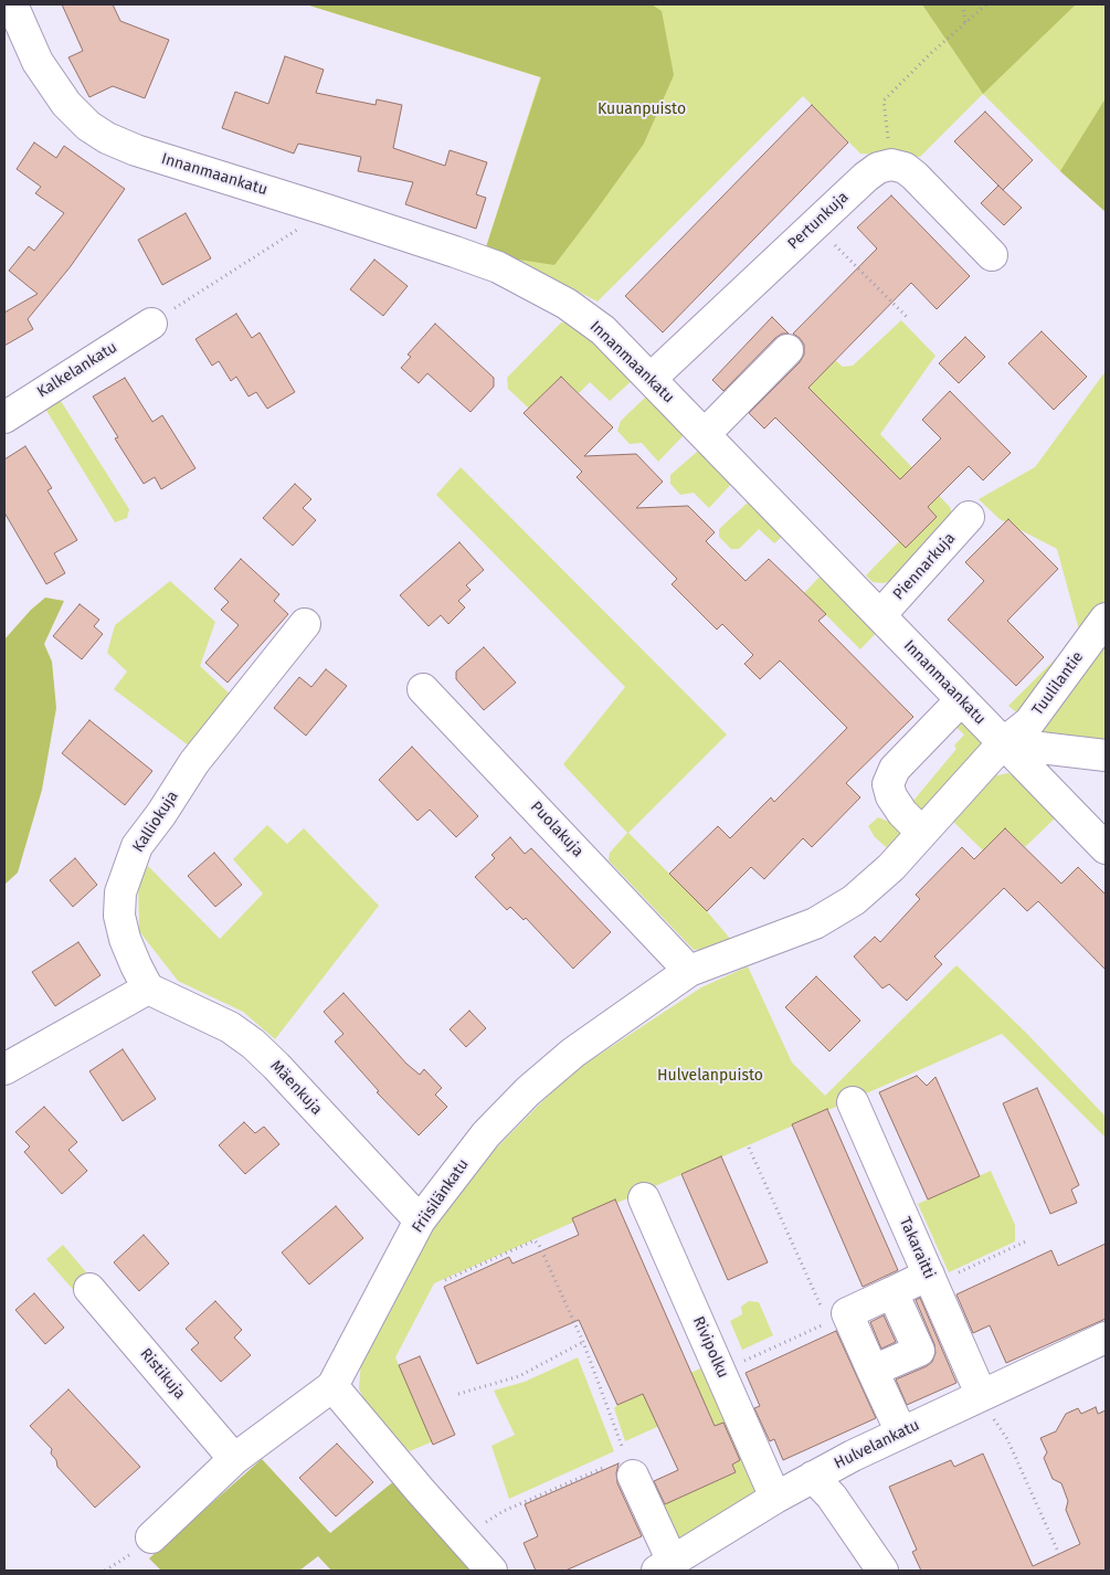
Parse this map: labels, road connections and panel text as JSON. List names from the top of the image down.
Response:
{
  "streets": {
    "street": [
      "Innanmaankatu",
      "Pertunkuja",
      "Kalkelankatu",
      "Piennarkuja",
      "Tuulilantie",
      "Kalliokuja",
      "Puolakuja",
      "Mäenkuja",
      "Friisilänkatu",
      "Takaraitti",
      "Rivipolku",
      "Ristikuja",
      "Hulvelankatu"
    ]
  },
  "crossings": [
    ["Innanmaankatu", "Pertunkuja"],
    ["Innanmaankatu", "Piennarkuja"],
    ["Innanmaankatu", "Tuulilantie"],
    ["Tuulilantie", "Friisilänkatu"],
    ["Kalliokuja", "Mäenkuja"],
    ["Puolakuja", "Friisilänkatu"],
    ["Mäenkuja", "Friisilänkatu"],
    ["Takaraitti", "Hulvelankatu"],
    ["Rivipolku", "Hulvelankatu"]
  ],
  "parks": ["Kuuanpuisto", "Hulvelanpuisto"]
}
